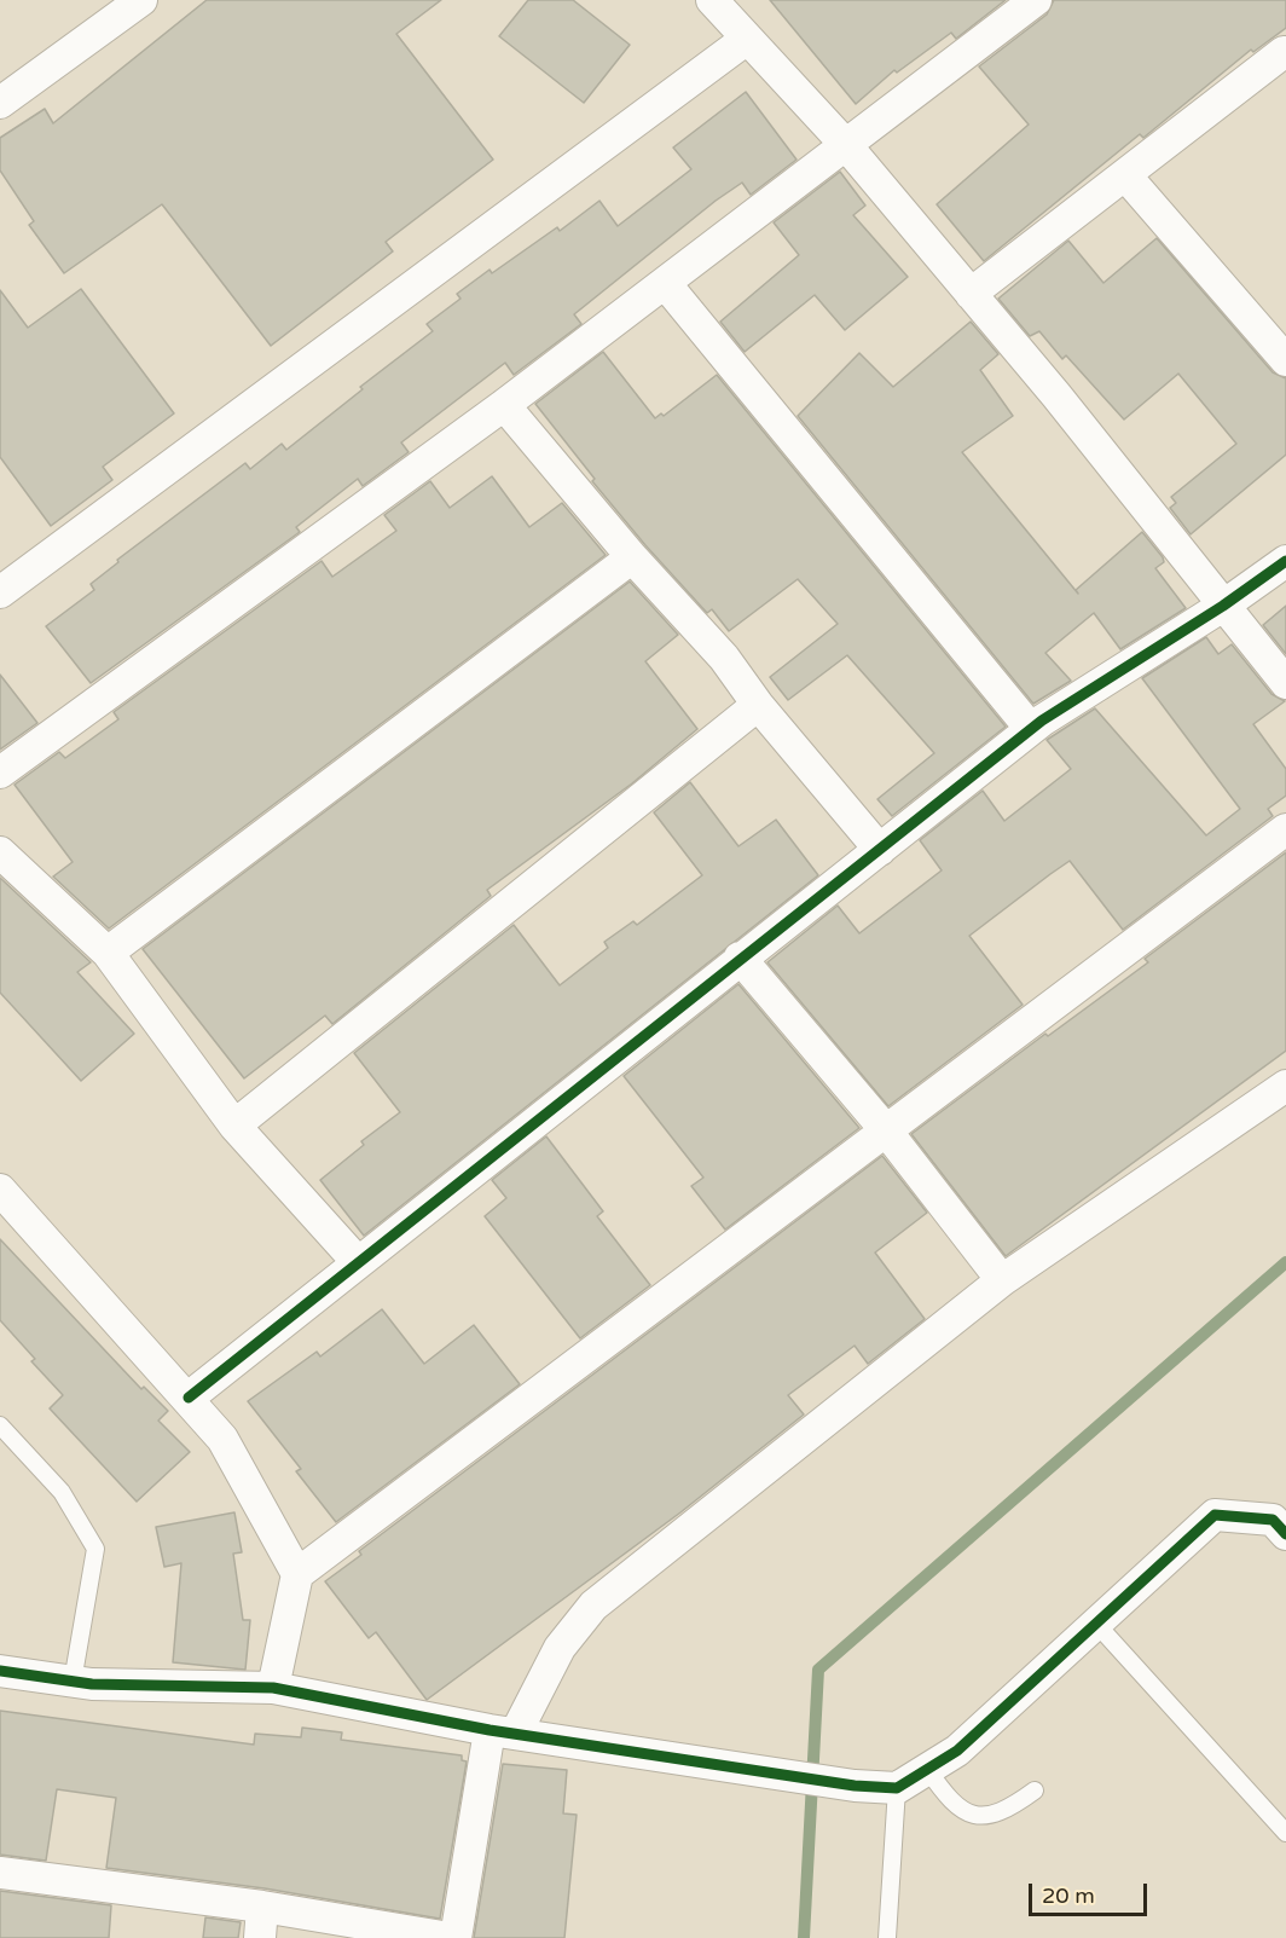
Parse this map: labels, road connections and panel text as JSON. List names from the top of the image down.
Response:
{
  "scale_bar": "20 m"
}
